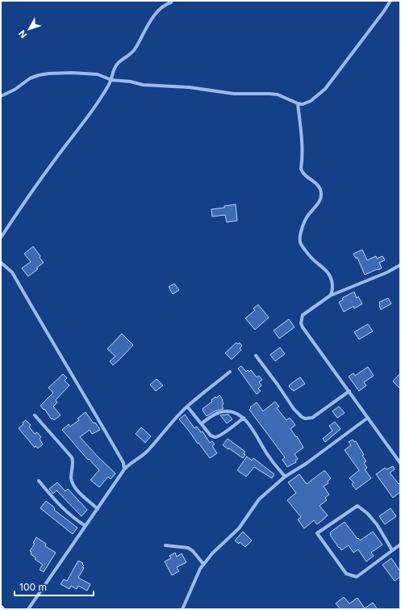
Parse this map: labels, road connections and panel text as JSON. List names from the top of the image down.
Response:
{
  "scale_bar": "100 m",
  "north": "bottom left"
}
